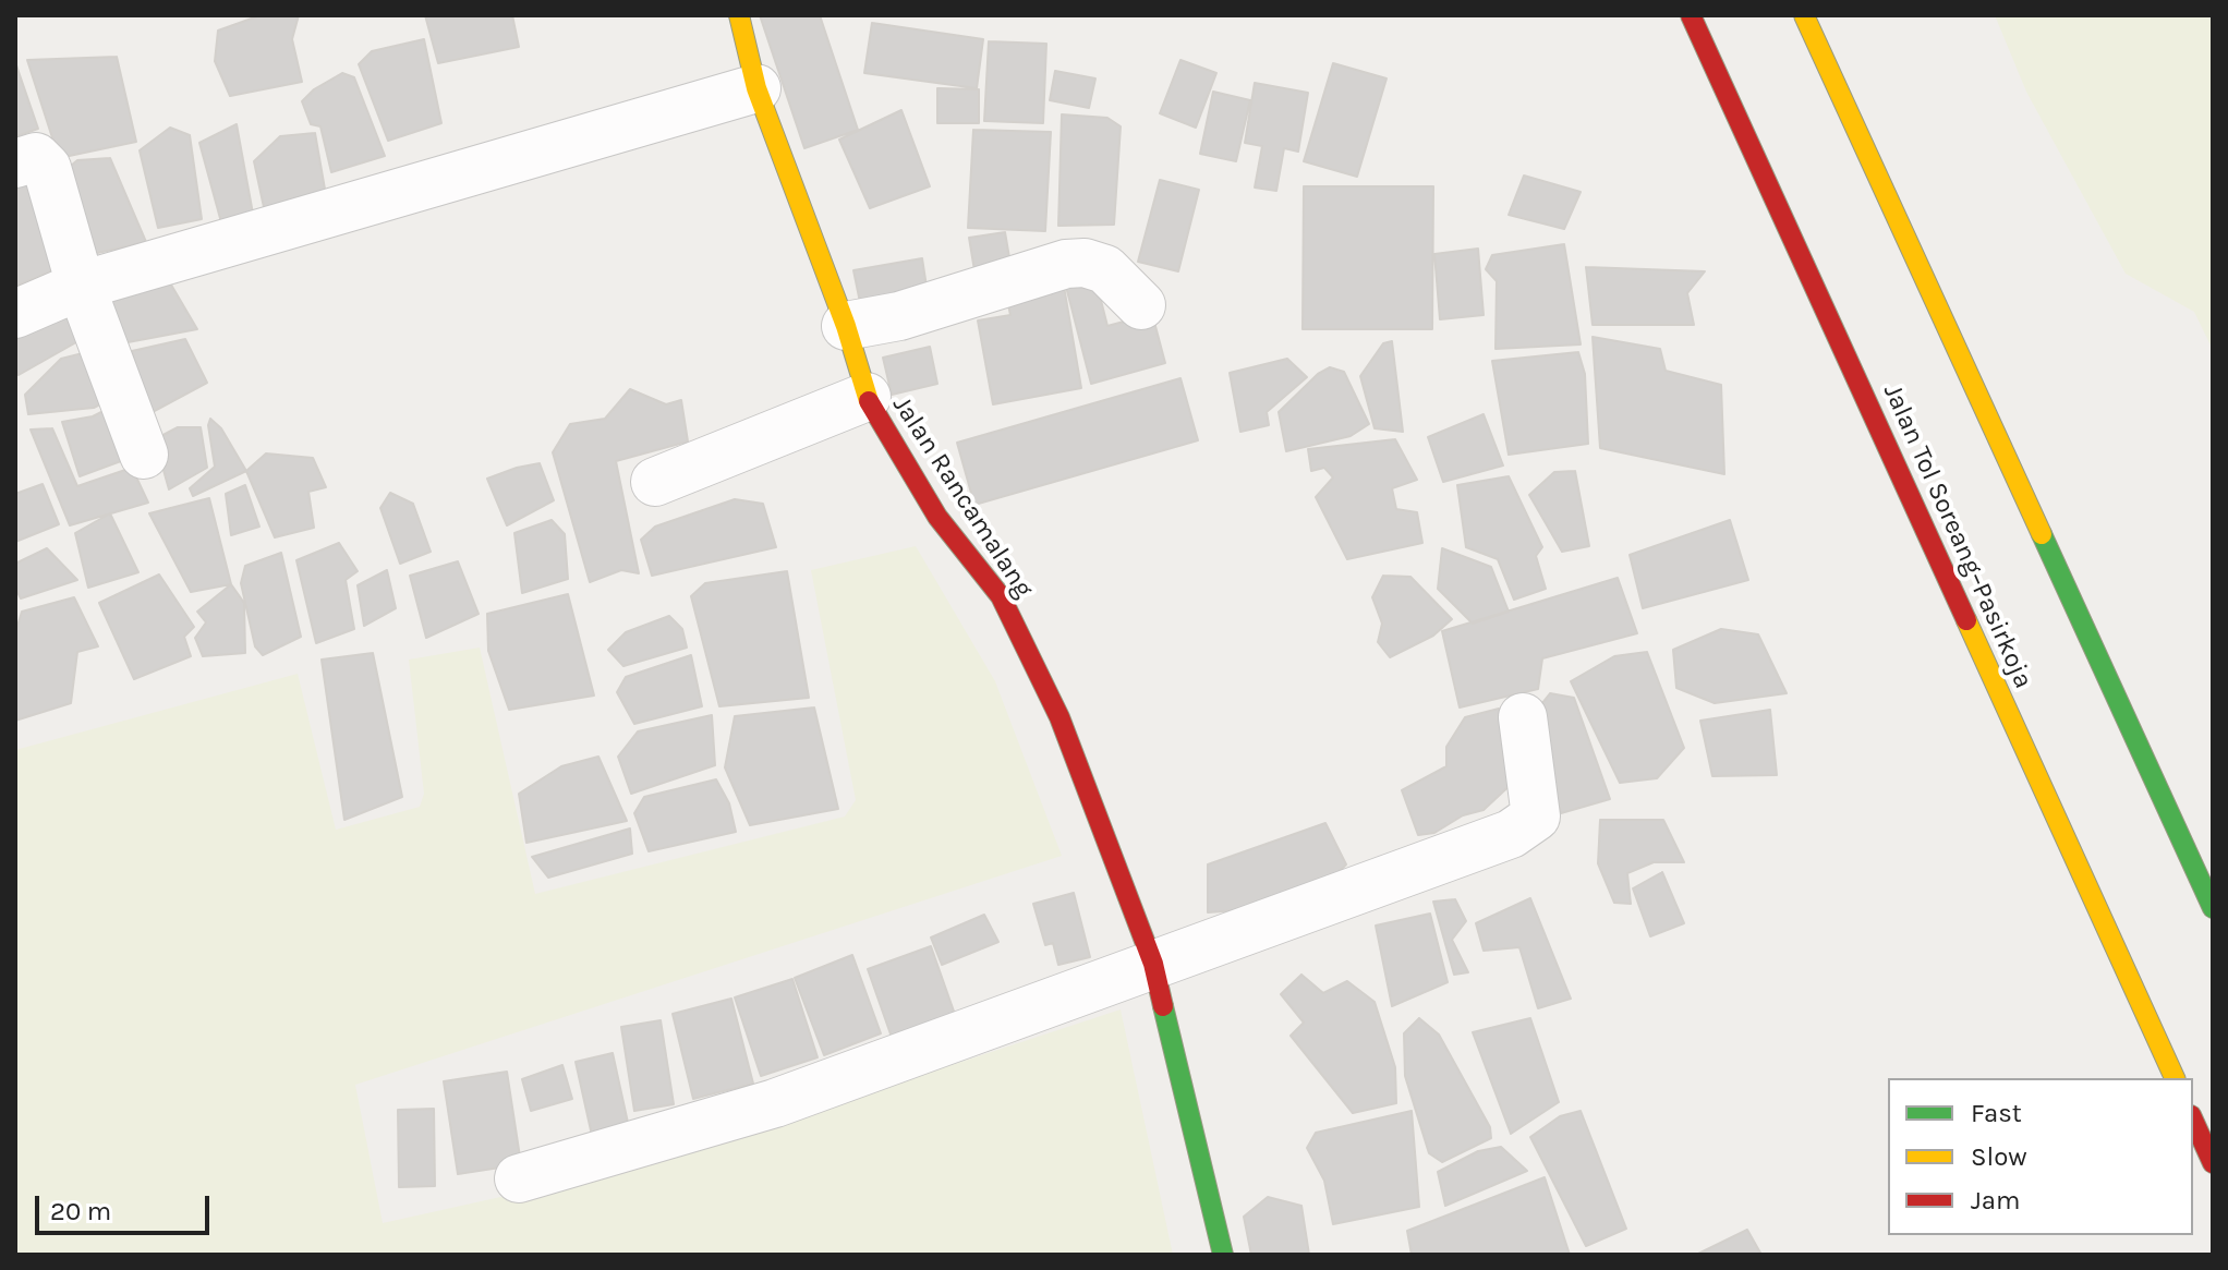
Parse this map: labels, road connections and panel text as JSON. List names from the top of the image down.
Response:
{
  "streets": {
    "main road": ["Jalan Rancamalang", "Jalan Tol Soreang–Pasirkoja"]
  },
  "legend": ["Fast", "Slow", "Jam"],
  "scale_bar": "20 m"
}
